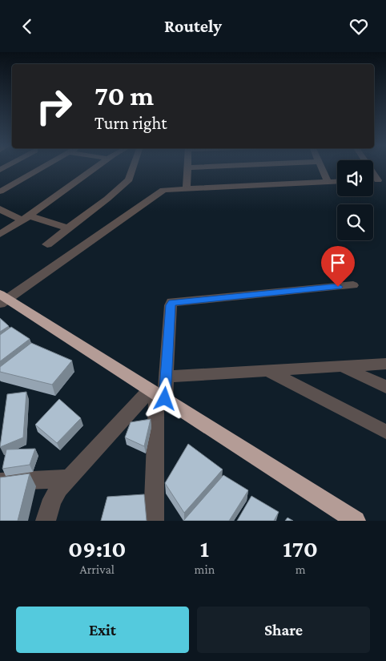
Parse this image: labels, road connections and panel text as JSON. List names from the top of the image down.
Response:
{
  "page": {
    "header": "Routely",
    "turn": ["70 m", "Turn right"],
    "eta": [
      "09:10",
      "Arrival",
      "1",
      "min",
      "170",
      "m"
    ],
    "buttons": ["Exit", "Share"]
  }
}
